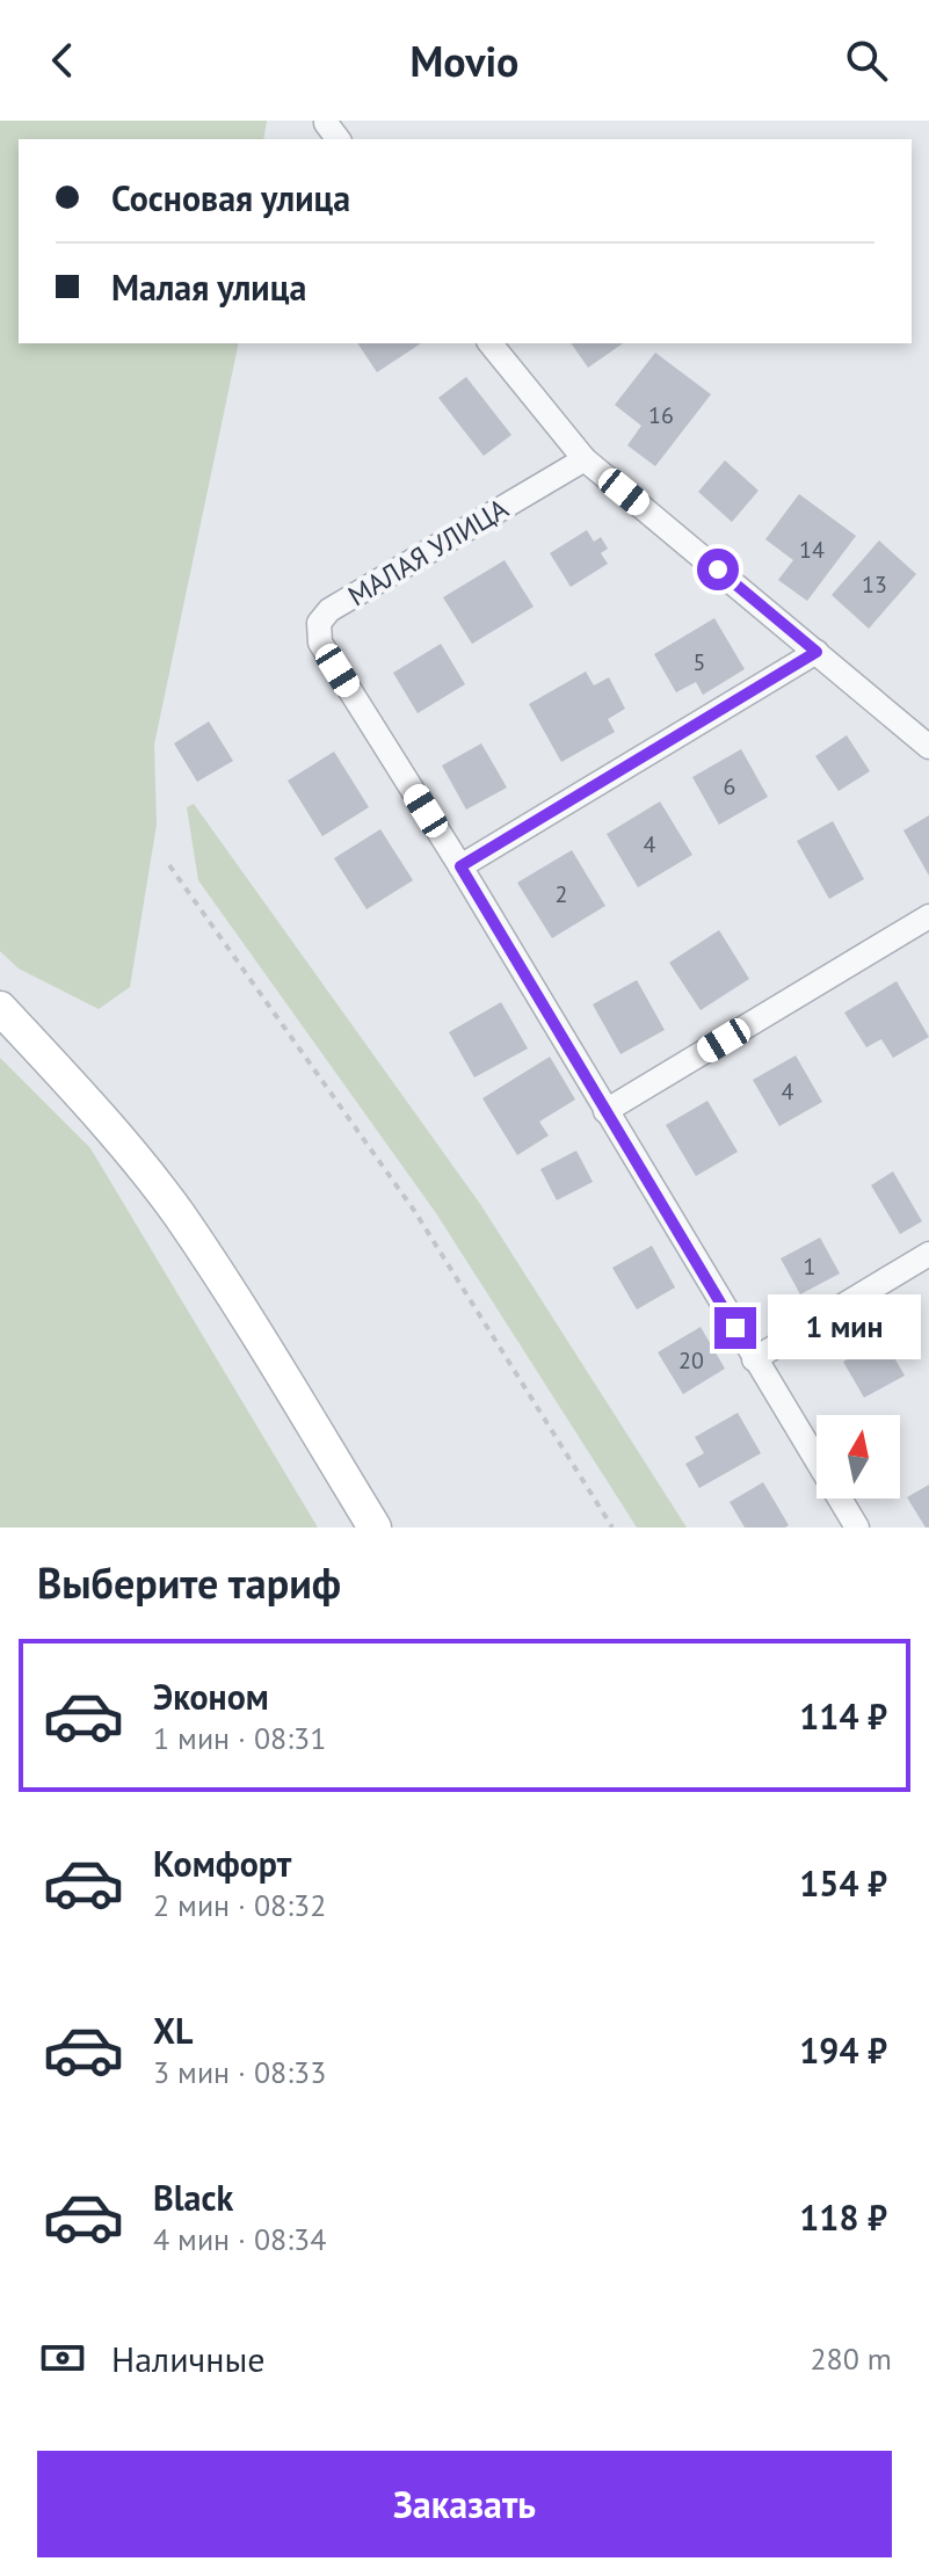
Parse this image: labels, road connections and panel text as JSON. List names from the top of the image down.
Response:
{
  "streets": {
    "street": ["МАЛАЯ УЛИЦА"]
  },
  "house_numbers": [
    "16",
    "14",
    "13",
    "5",
    "6",
    "4",
    "2",
    "4",
    "1",
    "20"
  ],
  "north": "top",
  "page": {
    "header": "Movio",
    "banner": ["Сосновая улица", "Малая улица"],
    "bubble": "1 мин",
    "heading": "Выберите тариф",
    "list": [
      {
        "name": "Эконом",
        "note": "1 мин · 08:31",
        "value": "114 ₽"
      },
      {
        "name": "Комфорт",
        "note": "2 мин · 08:32",
        "value": "154 ₽"
      },
      {
        "name": "XL",
        "note": "3 мин · 08:33",
        "value": "194 ₽"
      },
      {
        "name": "Black",
        "note": "4 мин · 08:34",
        "value": "118 ₽"
      }
    ],
    "pay": ["Наличные", "280 m"],
    "buttons": "Заказать"
  }
}
